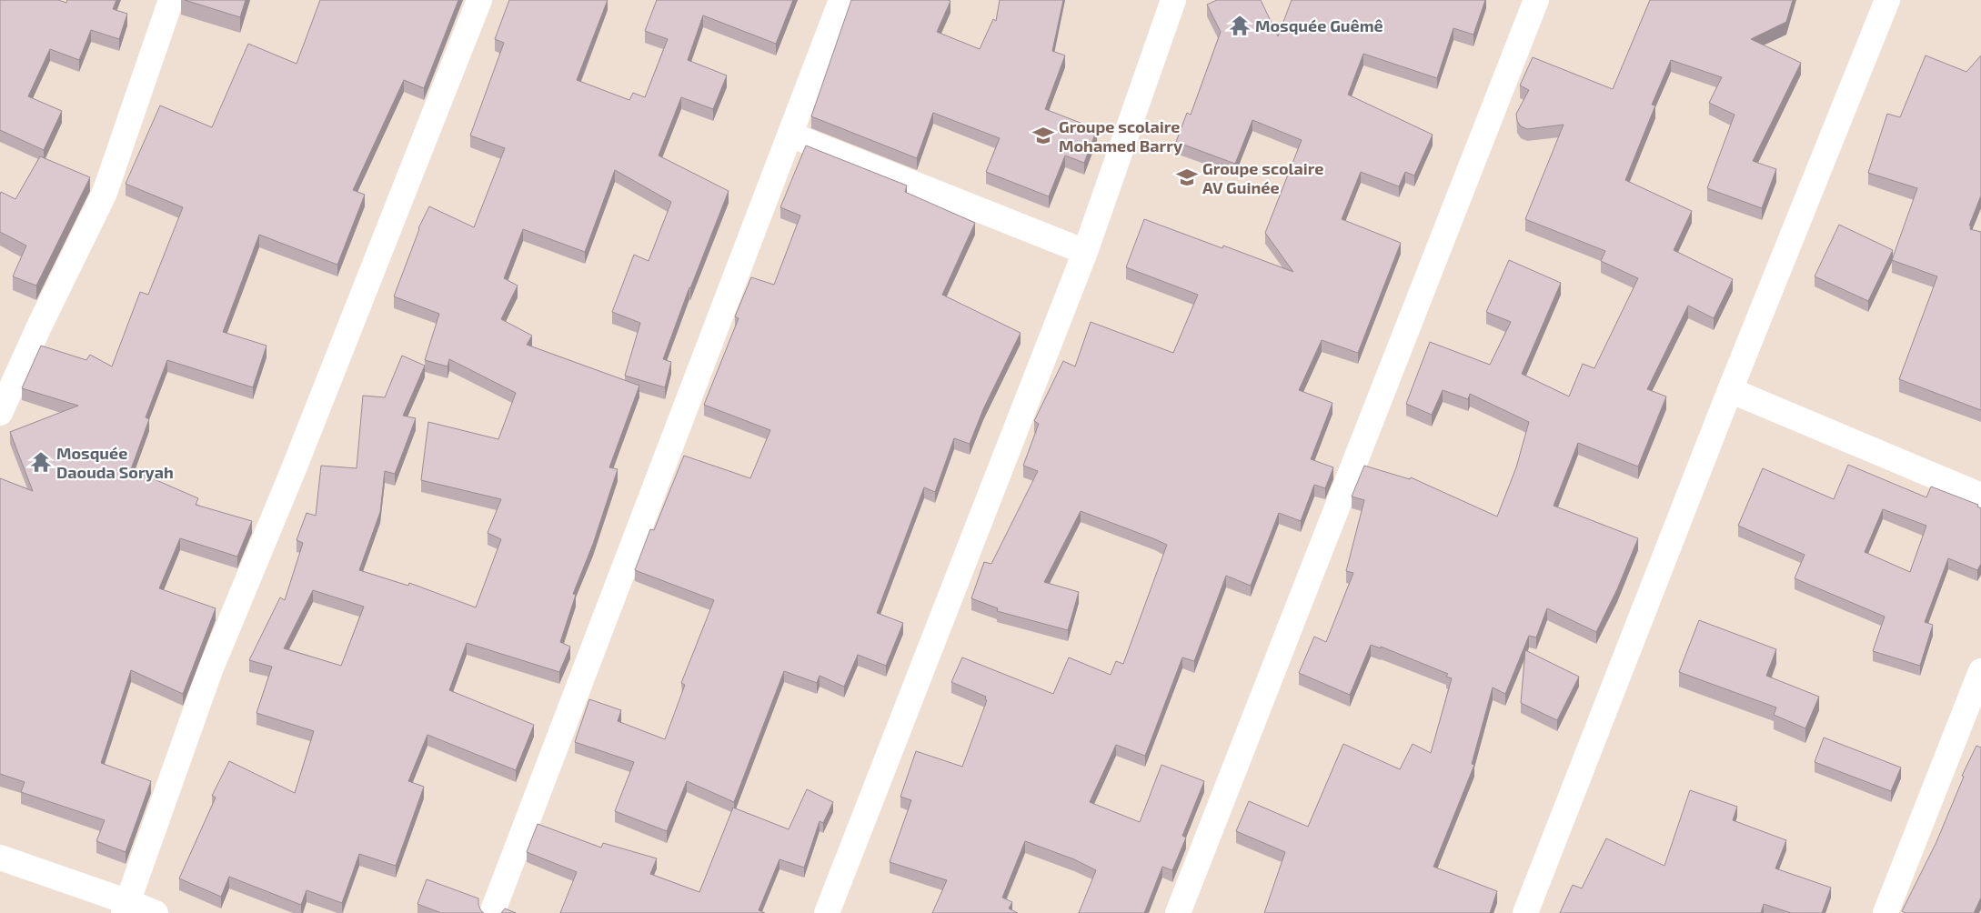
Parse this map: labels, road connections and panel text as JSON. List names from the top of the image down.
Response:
{
  "places": {
    "temple": ["Mosquée Guêmê", "Mosquée Daouda Soryah"],
    "school or university": ["Groupe scolaire Mohamed Barry", "Groupe scolaire AV Guinée"]
  }
}
